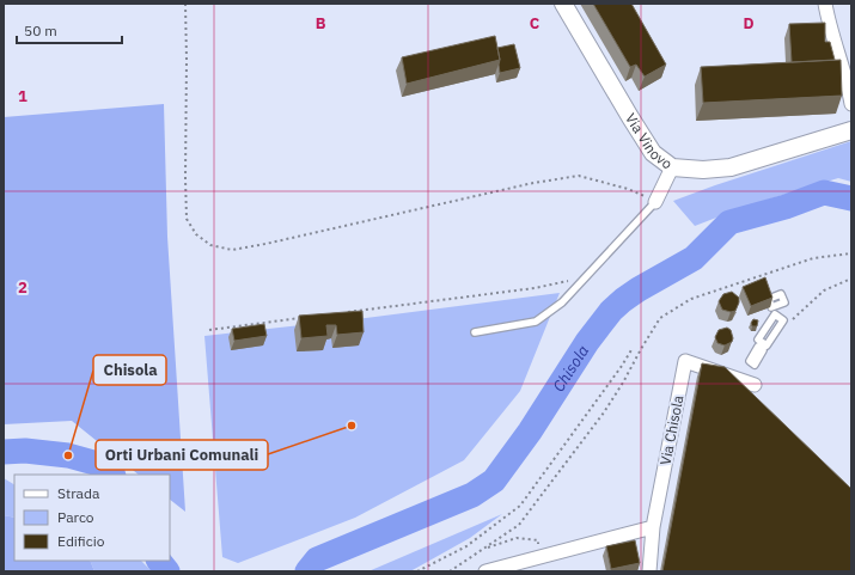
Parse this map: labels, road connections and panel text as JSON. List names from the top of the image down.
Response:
{
  "streets": {
    "street": ["Via Vinovo", "Via Chisola"]
  },
  "water": ["Chisola"],
  "places": ["Orti Urbani Comunali", "Chisola"],
  "legend": ["Strada", "Parco", "Edificio"],
  "scale_bar": "50 m",
  "grid": {
    "columns": ["B", "C", "D"],
    "rows": ["1", "2"]
  }
}
